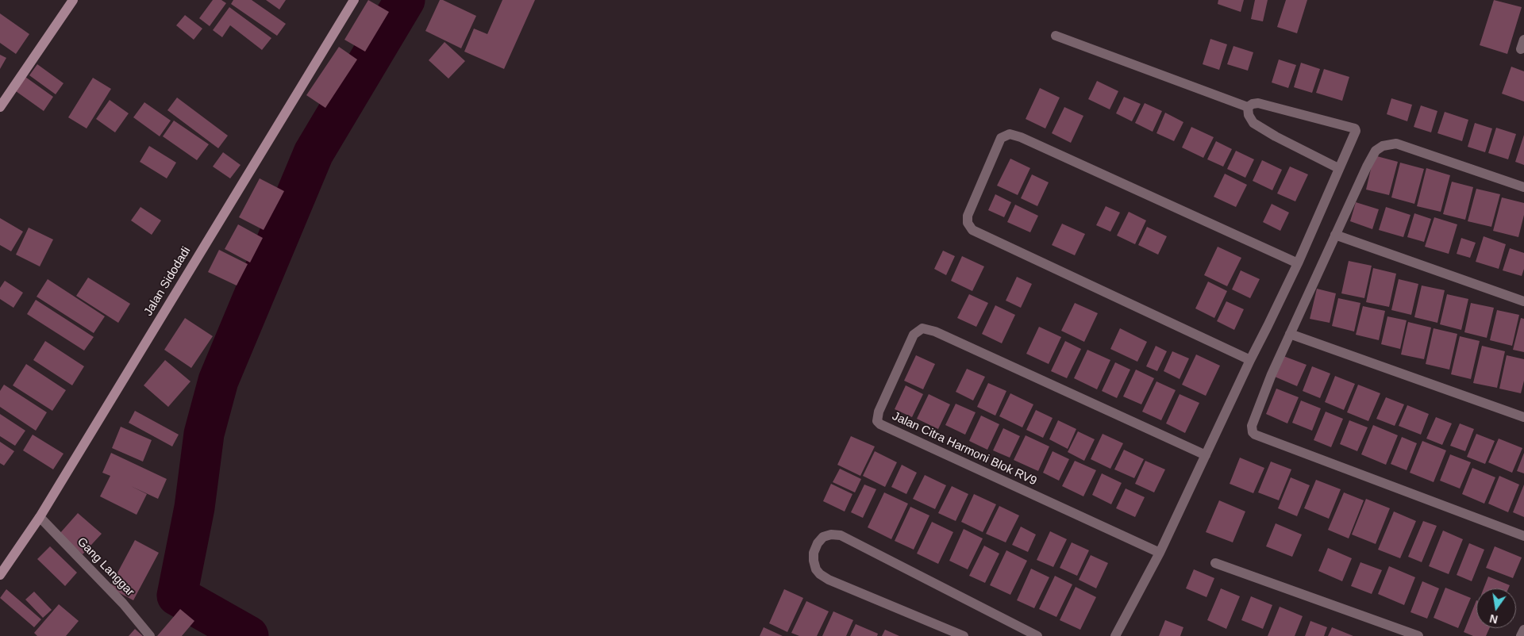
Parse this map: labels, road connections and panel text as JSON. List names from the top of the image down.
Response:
{
  "streets": {
    "street": ["Jalan Sidodadi", "Jalan Citra Harmoni Blok RV9", "Gang Langgar"]
  },
  "crossings": [
    ["Jalan Sidodadi", "Gang Langgar"]
  ],
  "north": "bottom"
}
